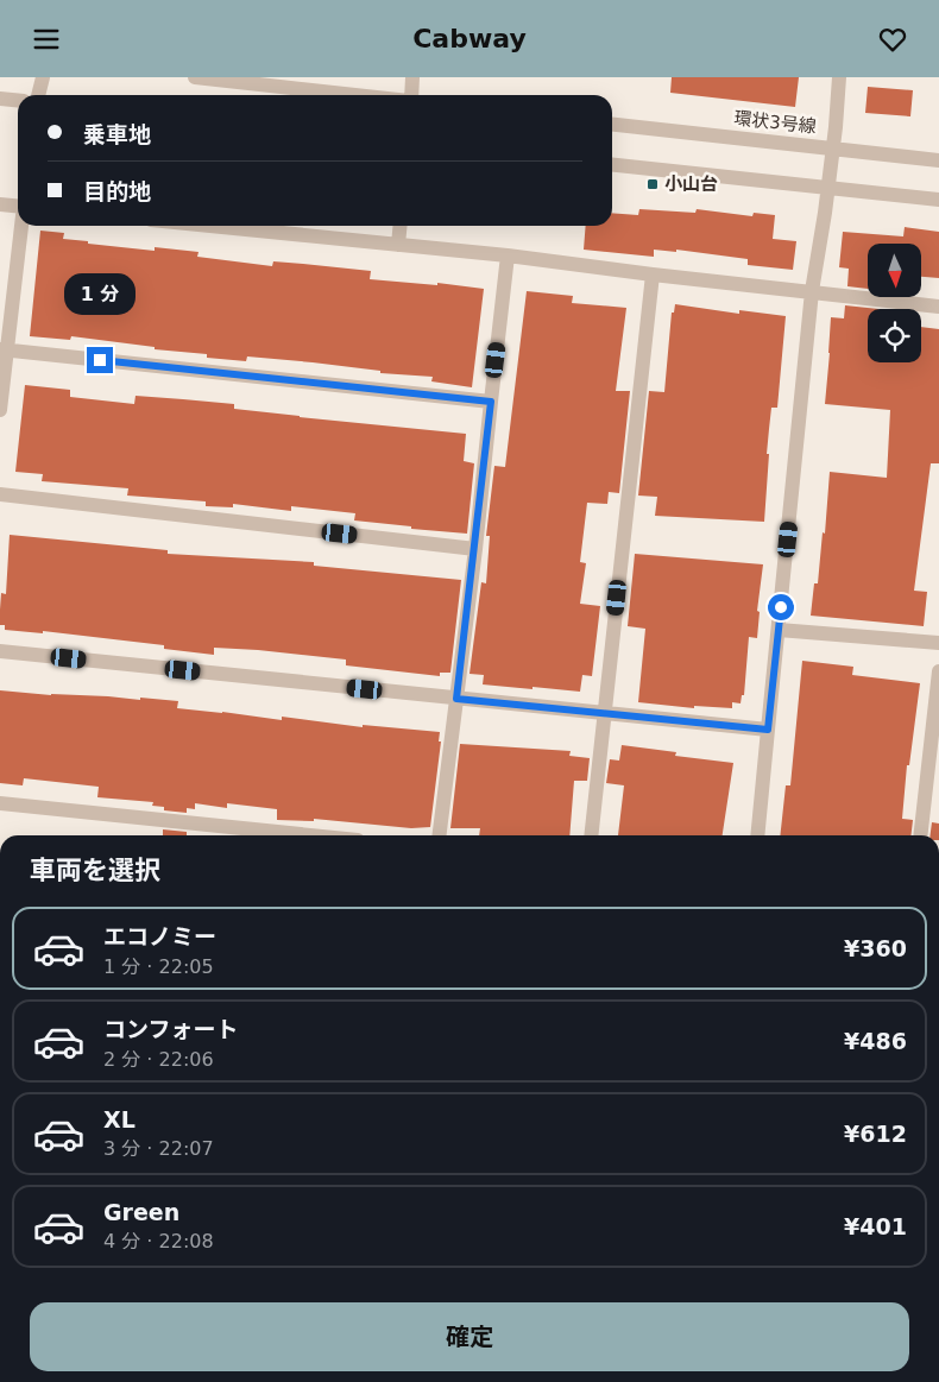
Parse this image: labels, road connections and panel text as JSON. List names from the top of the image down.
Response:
{
  "streets": {
    "street": ["環状3号線"]
  },
  "places": {
    "transit": ["小山台"]
  },
  "north": "bottom",
  "page": {
    "header": "Cabway",
    "banner": ["乗車地", "目的地"],
    "bubble": "1 分",
    "heading": "車両を選択",
    "list": [
      {
        "name": "エコノミー",
        "note": "1 分 · 22:05",
        "value": "¥360"
      },
      {
        "name": "コンフォート",
        "note": "2 分 · 22:06",
        "value": "¥486"
      },
      {
        "name": "XL",
        "note": "3 分 · 22:07",
        "value": "¥612"
      },
      {
        "name": "Green",
        "note": "4 分 · 22:08",
        "value": "¥401"
      }
    ],
    "buttons": "確定"
  }
}
